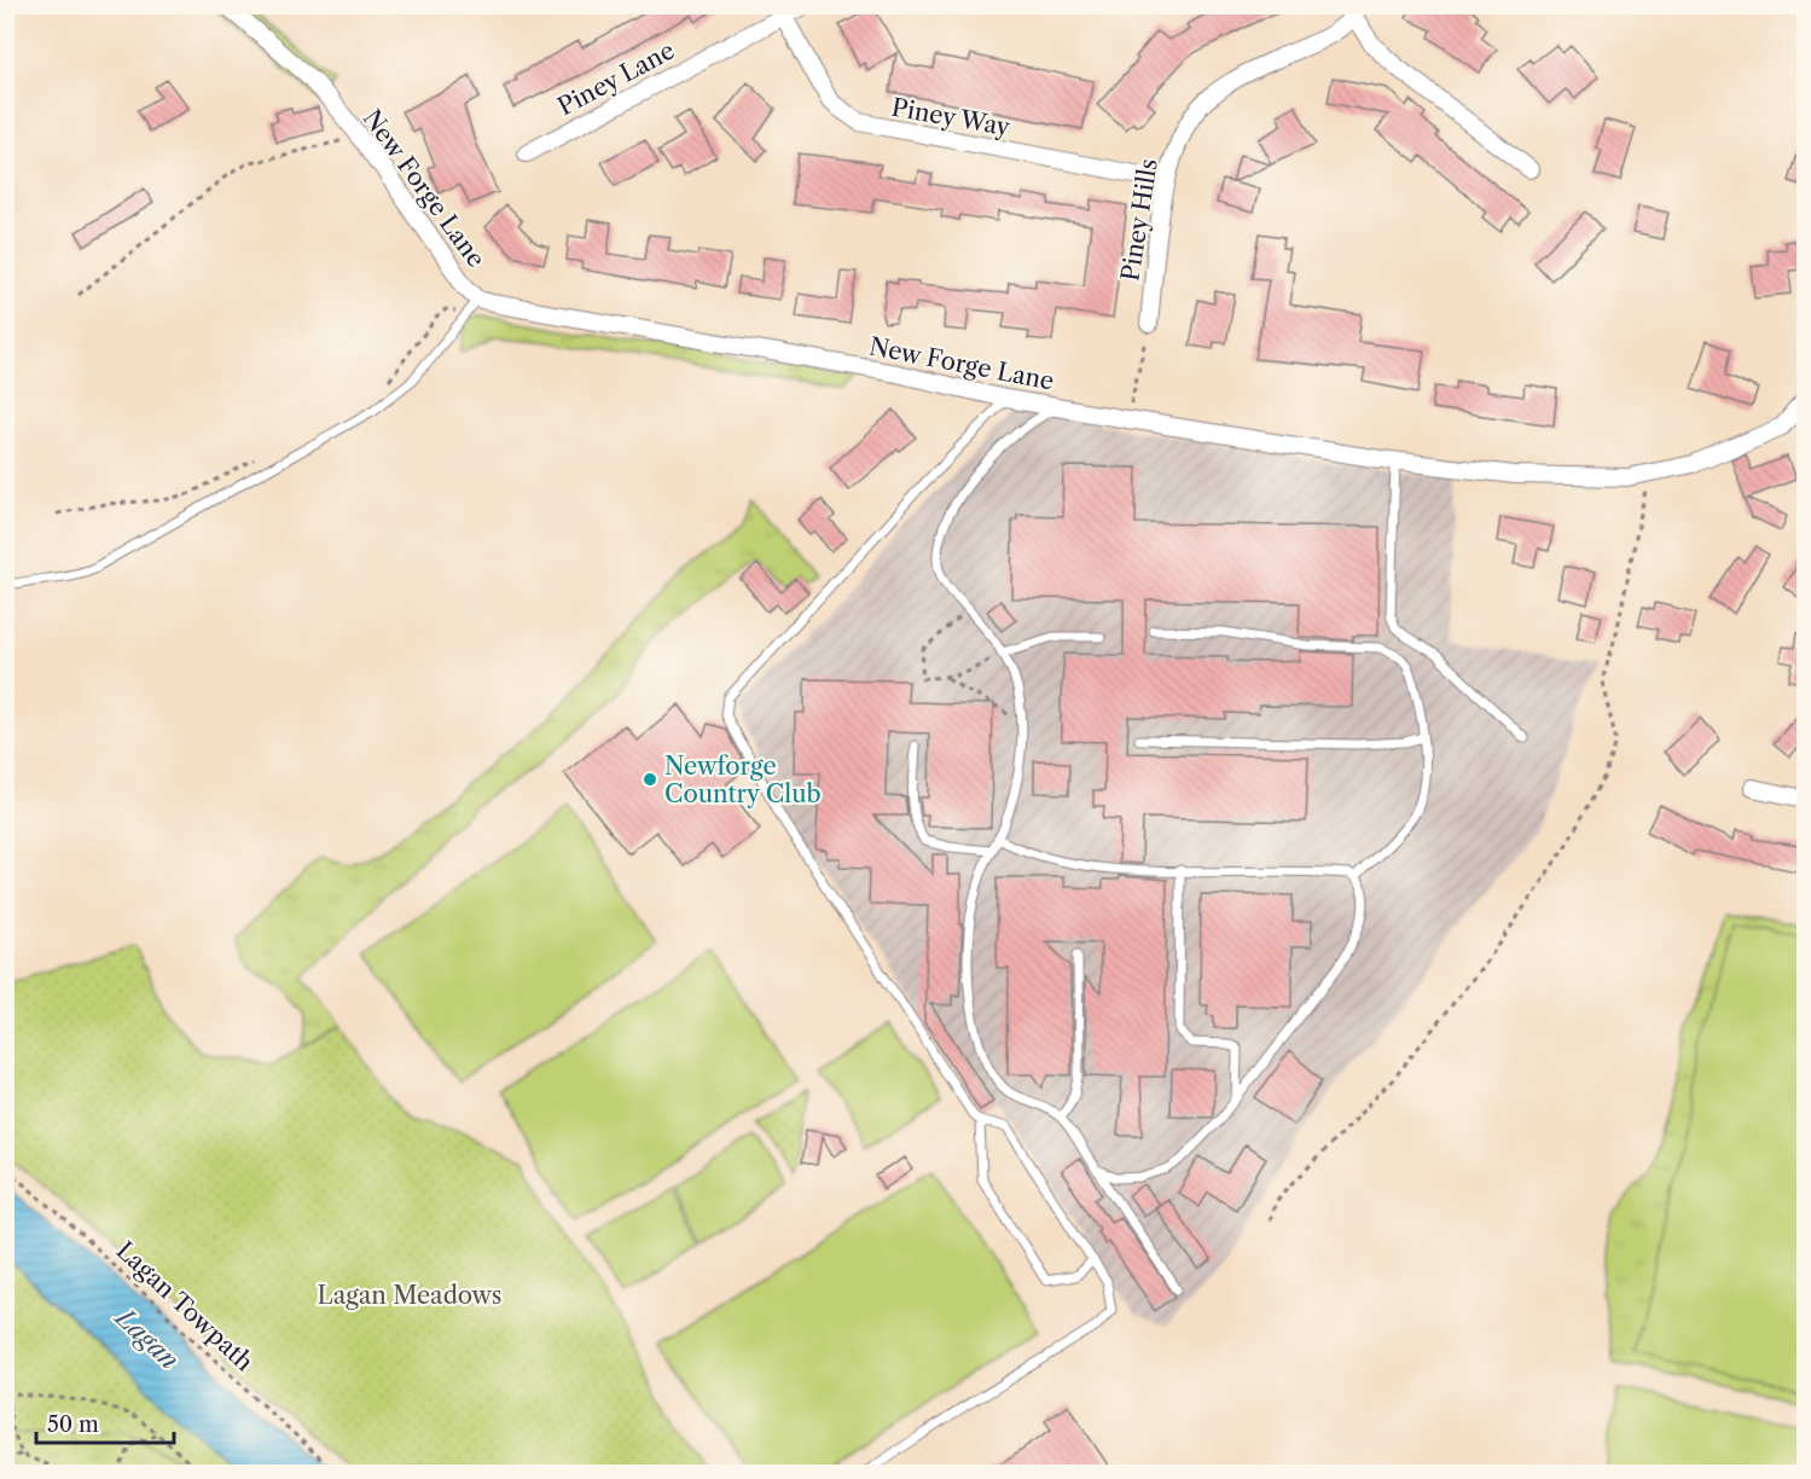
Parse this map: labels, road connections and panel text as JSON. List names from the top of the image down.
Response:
{
  "streets": {
    "street": [
      "Piney Lane",
      "Piney Way",
      "New Forge Lane",
      "Piney Hills"
    ],
    "path": ["Lagan Towpath"]
  },
  "crossings": [
    ["Piney Lane", "Piney Way"],
    ["Piney Way", "Piney Hills"]
  ],
  "water": ["Lagan"],
  "parks": ["Lagan Meadows"],
  "places": ["Newforge Country Club"],
  "scale_bar": "50 m"
}
